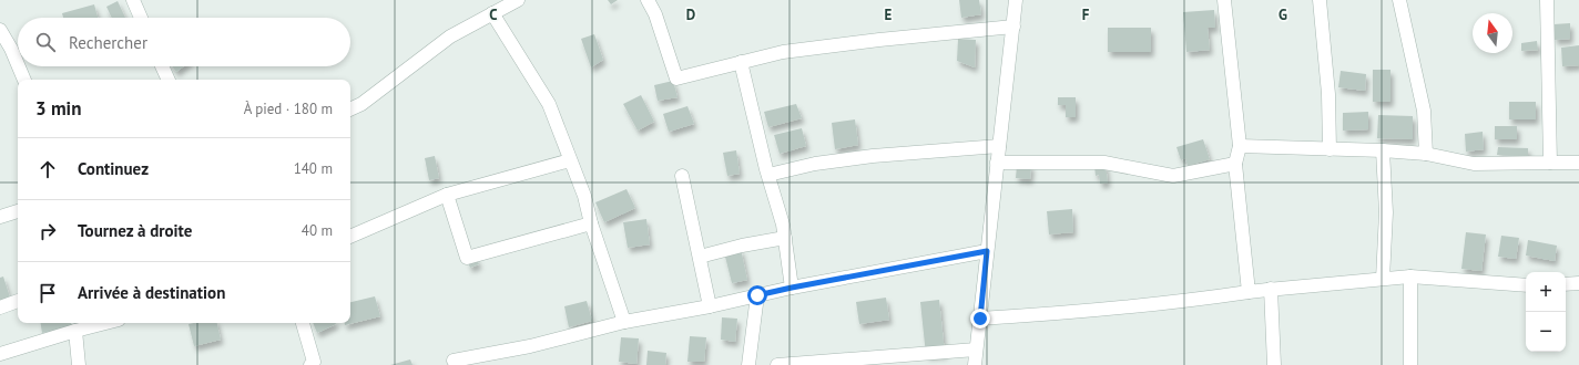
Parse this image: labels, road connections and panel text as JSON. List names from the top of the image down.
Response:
{
  "north": "top",
  "page": {
    "search": "Rechercher",
    "heading": ["3 min", "À pied · 180 m"],
    "list": [
      ["Continuez", "140 m"],
      ["Tournez à droite", "40 m"],
      "Arrivée à destination"
    ],
    "map_buttons": ["+", "−"]
  },
  "grid": {
    "columns": [
      "C",
      "D",
      "E",
      "F",
      "G"
    ]
  }
}
